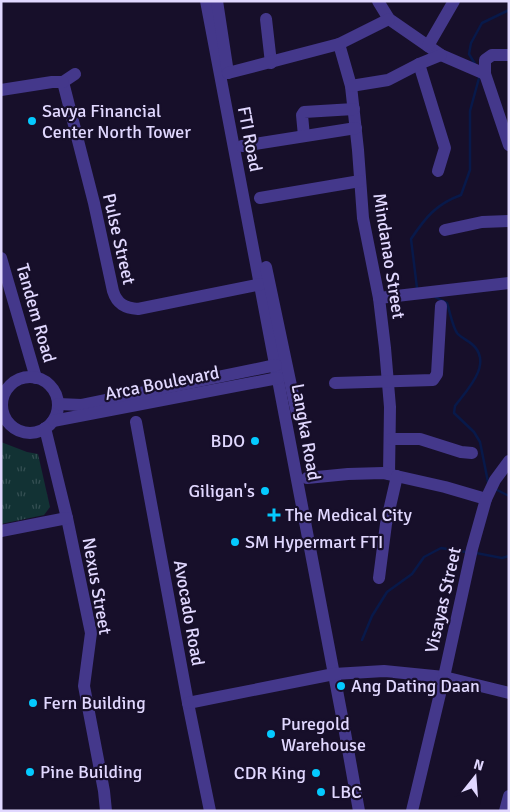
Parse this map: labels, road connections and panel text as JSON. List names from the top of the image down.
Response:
{
  "streets": {
    "street": [
      "FTI Road",
      "Pulse Street",
      "Mindanao Street",
      "Tandem Road",
      "Arca Boulevard",
      "Langka Road",
      "Nexus Street",
      "Visayas Street",
      "Avocado Road"
    ]
  },
  "crossings": [
    ["FTI Road", "Pulse Street"],
    ["FTI Road", "Langka Road"],
    ["Pulse Street", "Langka Road"],
    ["Tandem Road", "Arca Boulevard"],
    ["Tandem Road", "Nexus Street"],
    ["Arca Boulevard", "Langka Road"],
    ["Arca Boulevard", "Nexus Street"]
  ],
  "places": {
    "other": [
      "Savya Financial Center North Tower",
      "BDO",
      "Giligan's",
      "SM Hypermart FTI",
      "Ang Dating Daan",
      "Fern Building",
      "Puregold Warehouse",
      "Pine Building",
      "CDR King",
      "LBC"
    ],
    "health": ["The Medical City"]
  },
  "north": "top"
}
